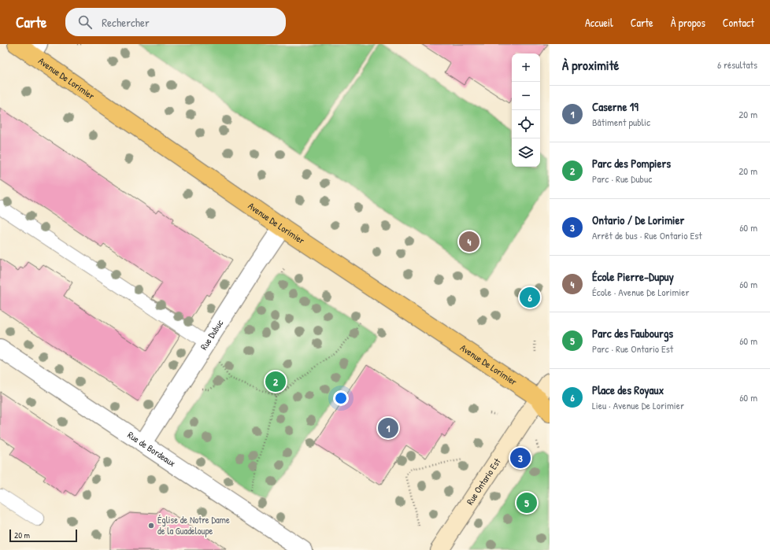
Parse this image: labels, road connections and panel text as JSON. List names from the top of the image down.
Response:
{
  "streets": {
    "main road": ["Avenue De Lorimier", "Rue Ontario Est"],
    "street": ["Rue Dubuc", "Rue de Bordeaux"]
  },
  "crossings": [
    ["Avenue De Lorimier", "Rue Dubuc"],
    ["Avenue De Lorimier", "Rue Ontario Est"],
    ["Rue Dubuc", "Rue de Bordeaux"]
  ],
  "places": ["Église de Notre Dame de la Guadeloupe"],
  "scale_bar": "20 m",
  "page": {
    "header": "Carte",
    "search": "Rechercher",
    "nav": [
      "Accueil",
      "Carte",
      "À propos",
      "Contact"
    ],
    "heading": ["À proximité", "6 résultats"],
    "map_buttons": ["+", "−"],
    "list": [
      {
        "mark": "1",
        "name": "Caserne 19",
        "note": "Bâtiment public",
        "value": "20 m"
      },
      {
        "mark": "2",
        "name": "Parc des Pompiers",
        "note": "Parc · Rue Dubuc",
        "value": "20 m"
      },
      {
        "mark": "3",
        "name": "Ontario / De Lorimier",
        "note": "Arrêt de bus · Rue Ontario Est",
        "value": "60 m"
      },
      {
        "mark": "4",
        "name": "École Pierre-Dupuy",
        "note": "École · Avenue De Lorimier",
        "value": "60 m"
      },
      {
        "mark": "5",
        "name": "Parc des Faubourgs",
        "note": "Parc · Rue Ontario Est",
        "value": "60 m"
      },
      {
        "mark": "6",
        "name": "Place des Royaux",
        "note": "Lieu · Avenue De Lorimier",
        "value": "60 m"
      }
    ],
    "pins": [
      "4",
      "6",
      "2",
      "1",
      "3",
      "5"
    ],
    "scale": "20 m"
  }
}
